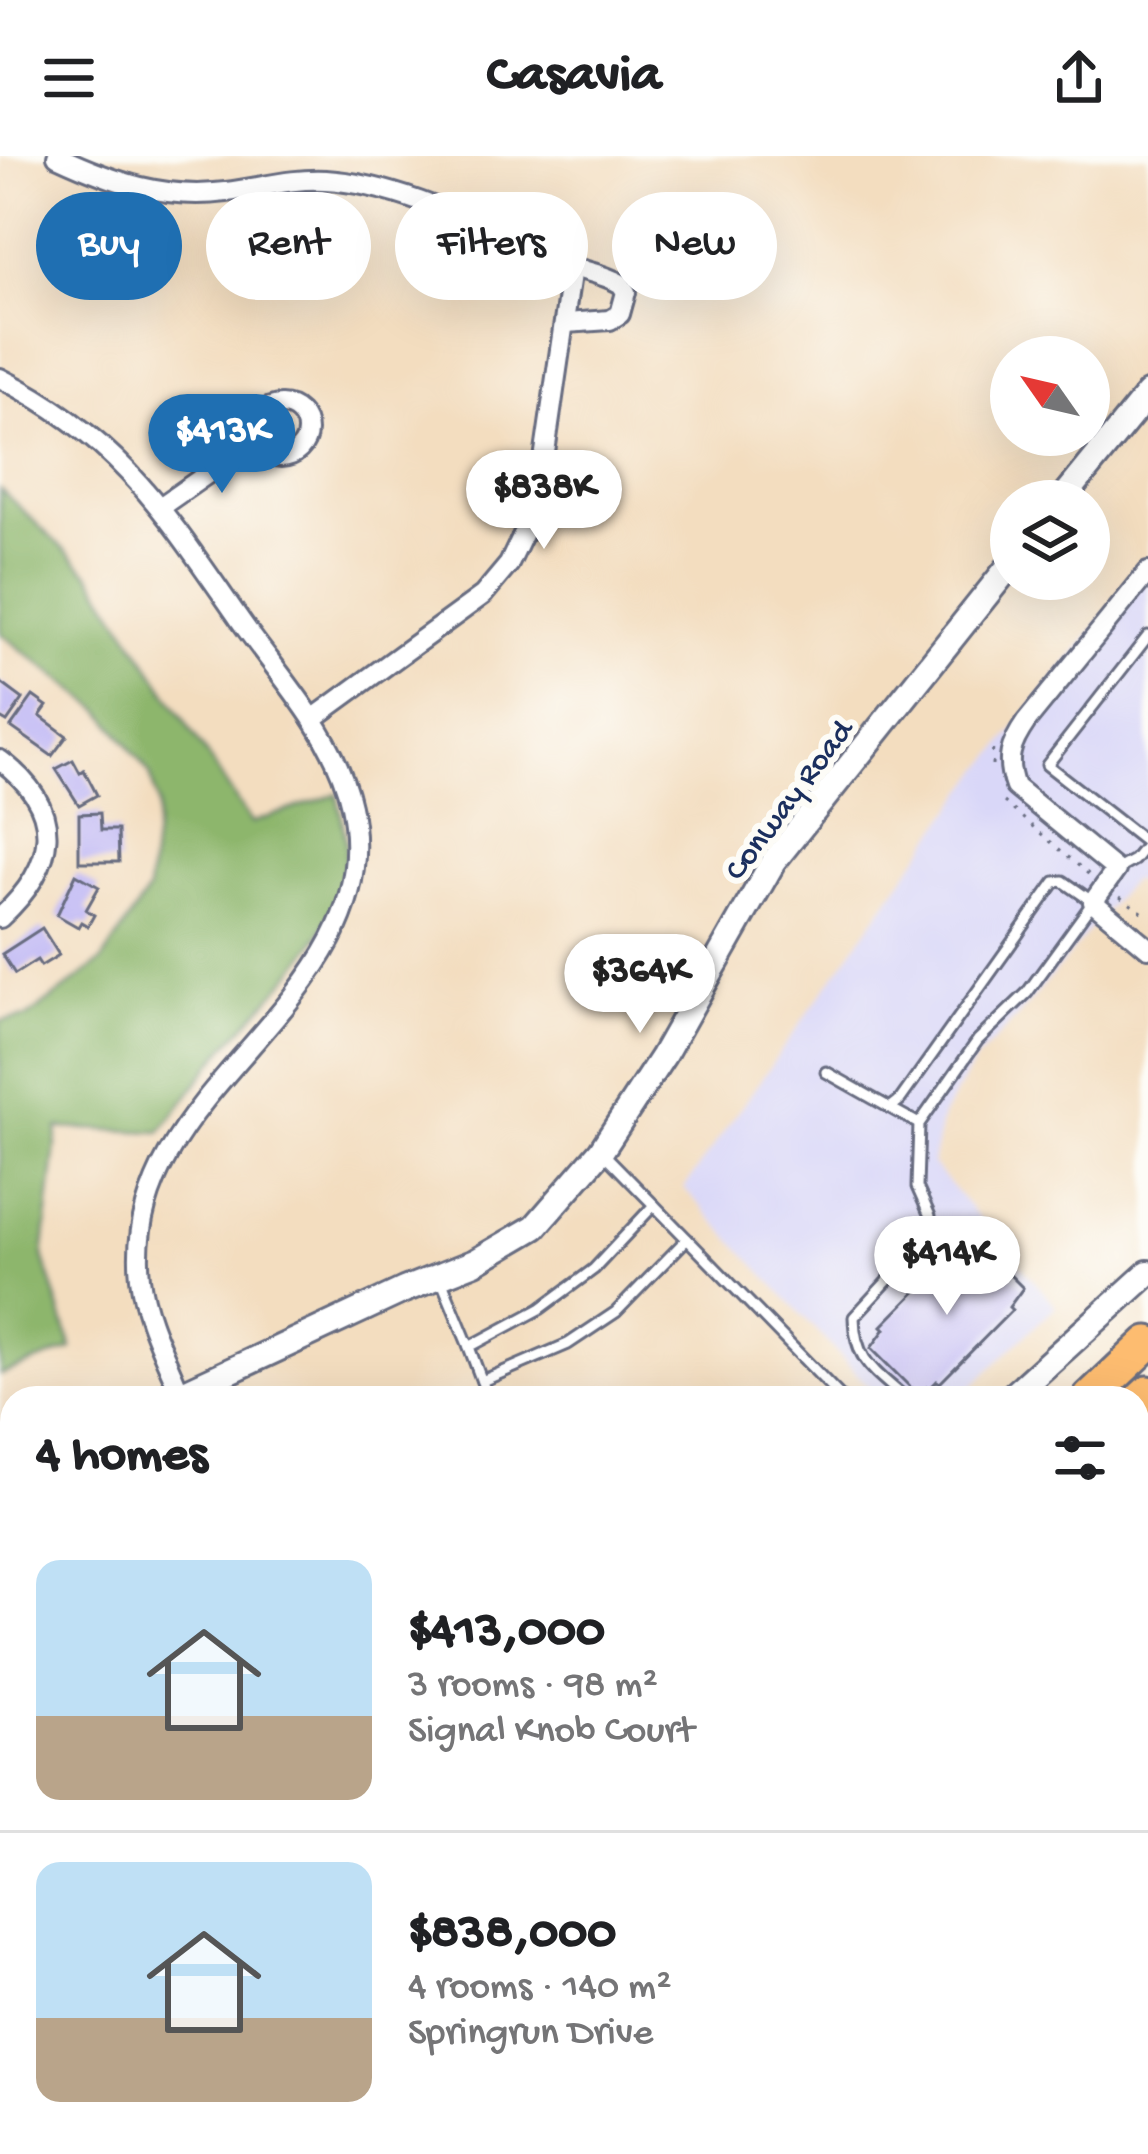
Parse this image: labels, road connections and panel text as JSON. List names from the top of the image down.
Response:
{
  "streets": {
    "street": ["Conway Road"]
  },
  "north": "top left",
  "page": {
    "header": "Casavia",
    "chip": [
      "Buy",
      "Rent",
      "Filters",
      "New"
    ],
    "price": [
      "$413K",
      "$838K",
      "$364K",
      "$414K"
    ],
    "heading": "4 homes",
    "list": [
      {
        "name": "$413,000",
        "note": "3 rooms · 98 m² · Signal Knob Court"
      },
      {
        "name": "$838,000",
        "note": "4 rooms · 140 m² · Springrun Drive"
      }
    ]
  }
}
